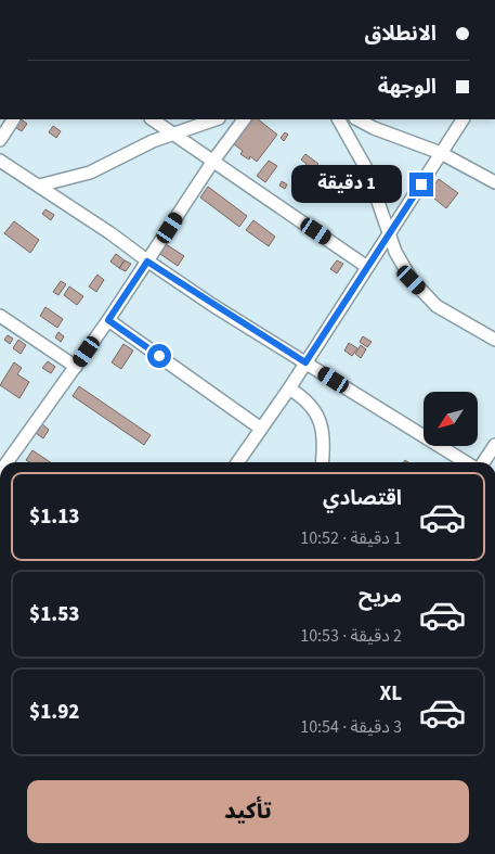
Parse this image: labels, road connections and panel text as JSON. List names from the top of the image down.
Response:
{
  "north": "bottom left",
  "page": {
    "banner": ["الانطلاق", "الوجهة"],
    "bubble": "1 دقيقة",
    "list": [
      {
        "name": "اقتصادي",
        "note": "1 دقيقة · 10:52",
        "value": "$1.13"
      },
      {
        "name": "مريح",
        "note": "2 دقيقة · 10:53",
        "value": "$1.53"
      },
      {
        "name": "XL",
        "note": "3 دقيقة · 10:54",
        "value": "$1.92"
      }
    ],
    "buttons": "تأكيد"
  }
}
